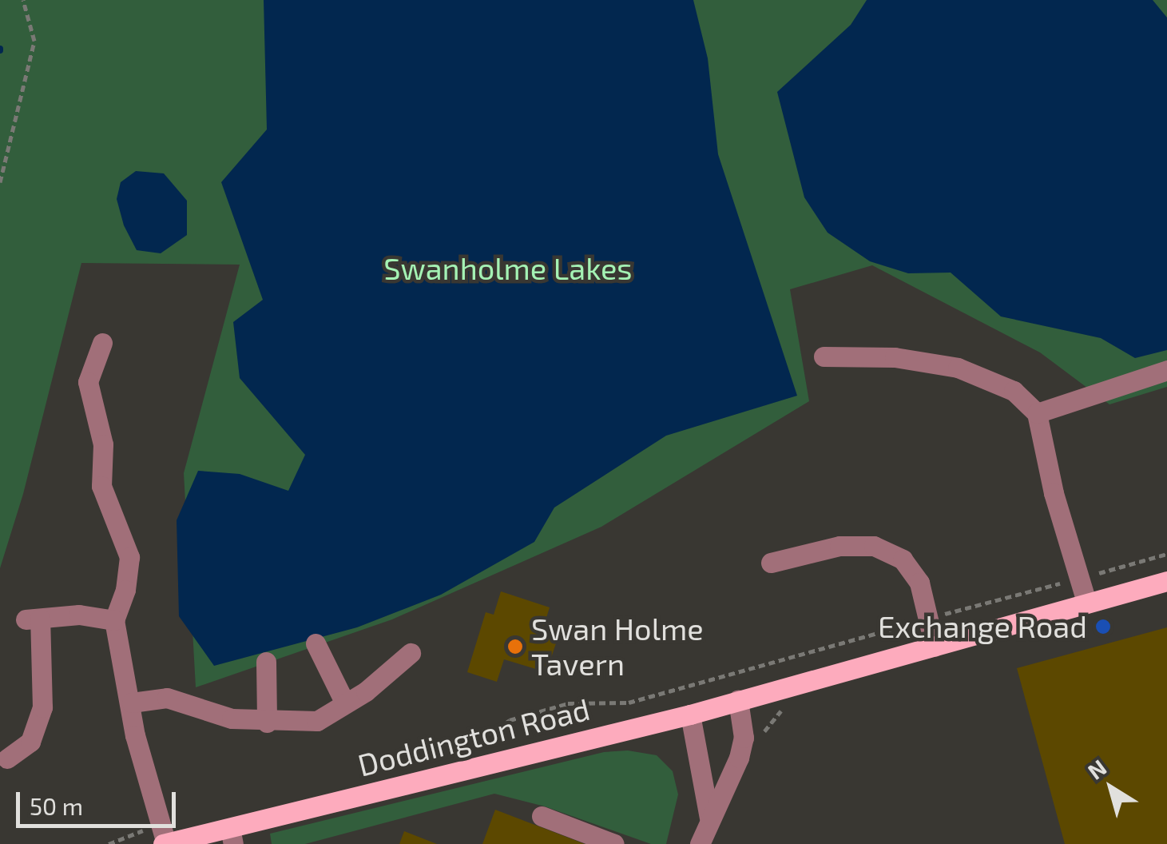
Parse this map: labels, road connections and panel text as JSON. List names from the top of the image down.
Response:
{
  "streets": {
    "main road": ["Doddington Road"]
  },
  "parks": ["Swanholme Lakes"],
  "places": ["Exchange Road", "Swan Holme Tavern"],
  "scale_bar": "50 m",
  "north": "top left"
}
